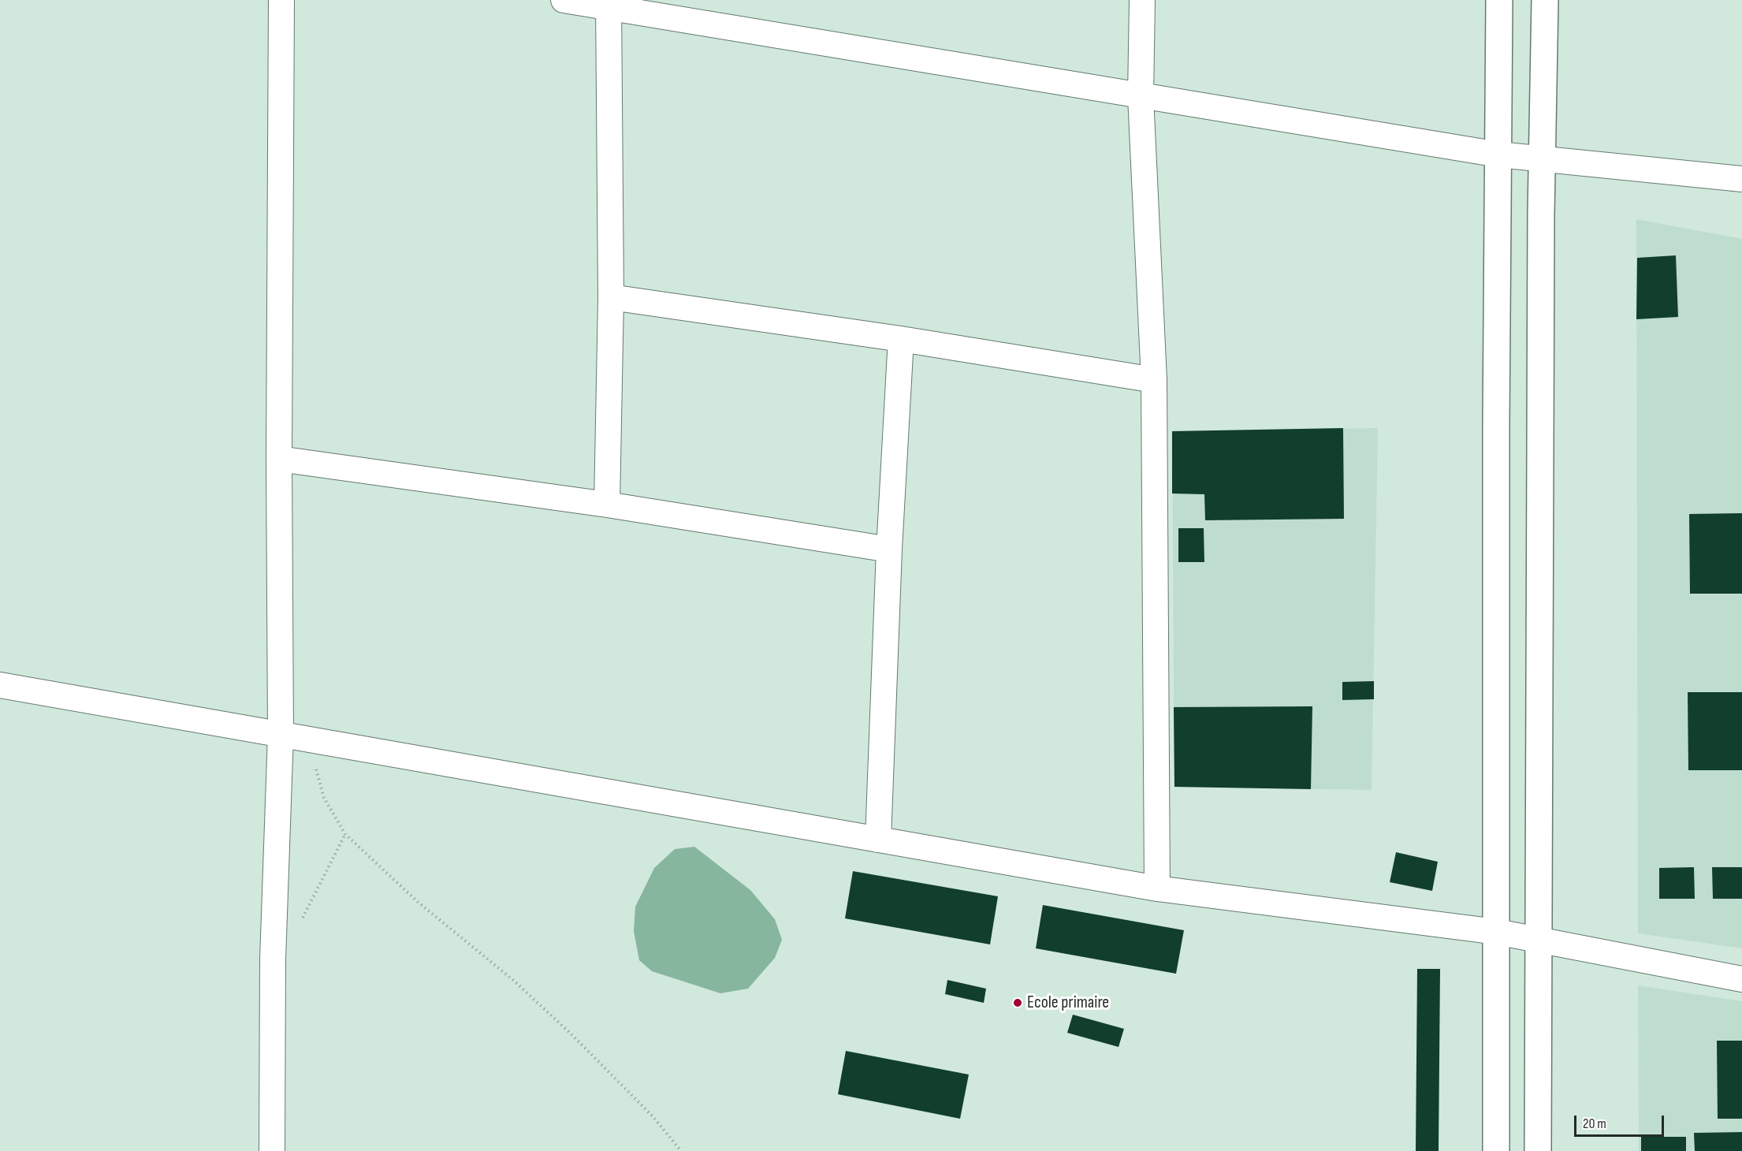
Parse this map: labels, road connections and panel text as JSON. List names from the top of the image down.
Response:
{
  "places": ["Ecole primaire"],
  "scale_bar": "20 m"
}
